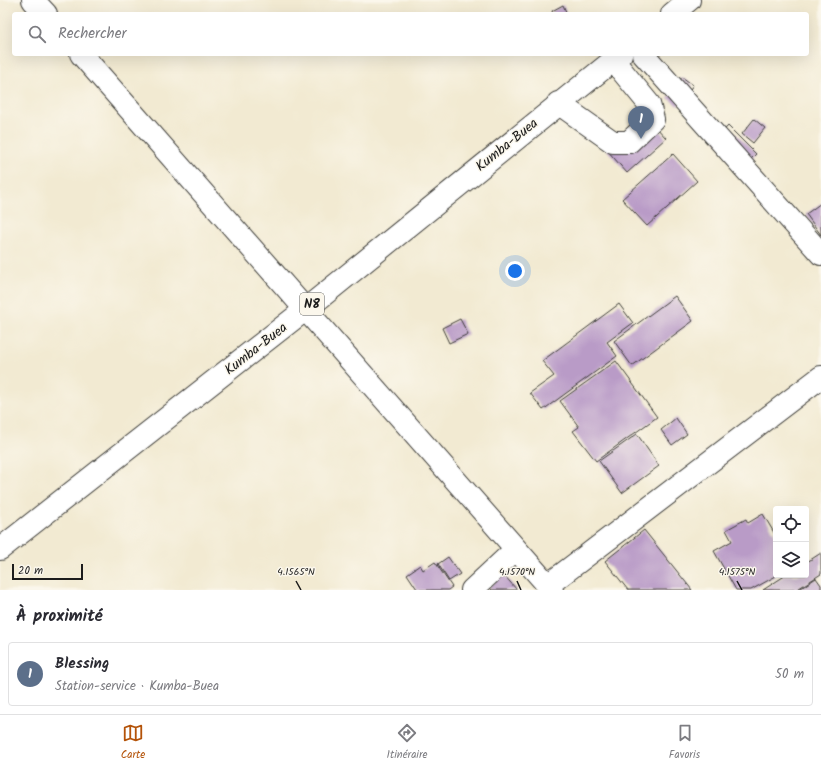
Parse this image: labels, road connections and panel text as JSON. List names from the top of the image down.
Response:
{
  "streets": {
    "main road": ["Kumba-Buea", "N8"]
  },
  "scale_bar": "20 m",
  "page": {
    "search": "Rechercher",
    "pins": "1",
    "scale": "20 m",
    "heading": "À proximité",
    "list": [
      {
        "mark": "1",
        "name": "Blessing",
        "note": "Station-service · Kumba-Buea",
        "value": "50 m"
      }
    ],
    "nav": ["Carte", "Itinéraire", "Favoris"]
  },
  "coordinates": ["4.1565°N", "4.1570°N", "4.1575°N"]
}
